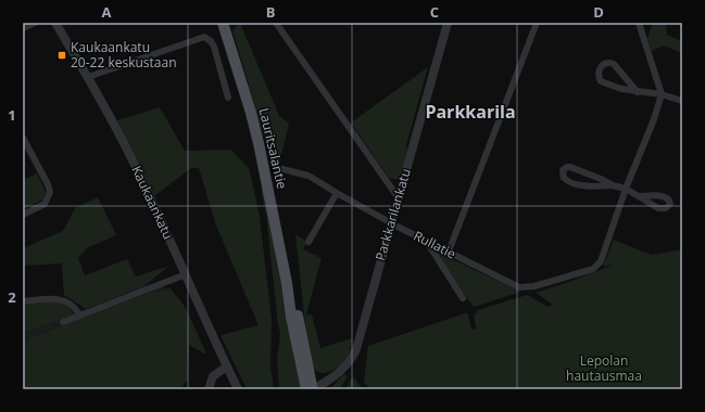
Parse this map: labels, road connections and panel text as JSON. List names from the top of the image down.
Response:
{
  "streets": {
    "main road": ["Lauritsalantie"],
    "street": ["Kaukaankatu", "Parkkarilankatu", "Rullatie"]
  },
  "crossings": [
    ["Lauritsalantie", "Parkkarilankatu"],
    ["Parkkarilankatu", "Rullatie"]
  ],
  "districts": ["Parkkarila"],
  "parks": ["Lepolan hautausmaa"],
  "places": {
    "transit": ["Kaukaankatu 20-22 keskustaan"]
  },
  "grid": {
    "columns": [
      "A",
      "B",
      "C",
      "D"
    ],
    "rows": ["1", "2"]
  }
}
